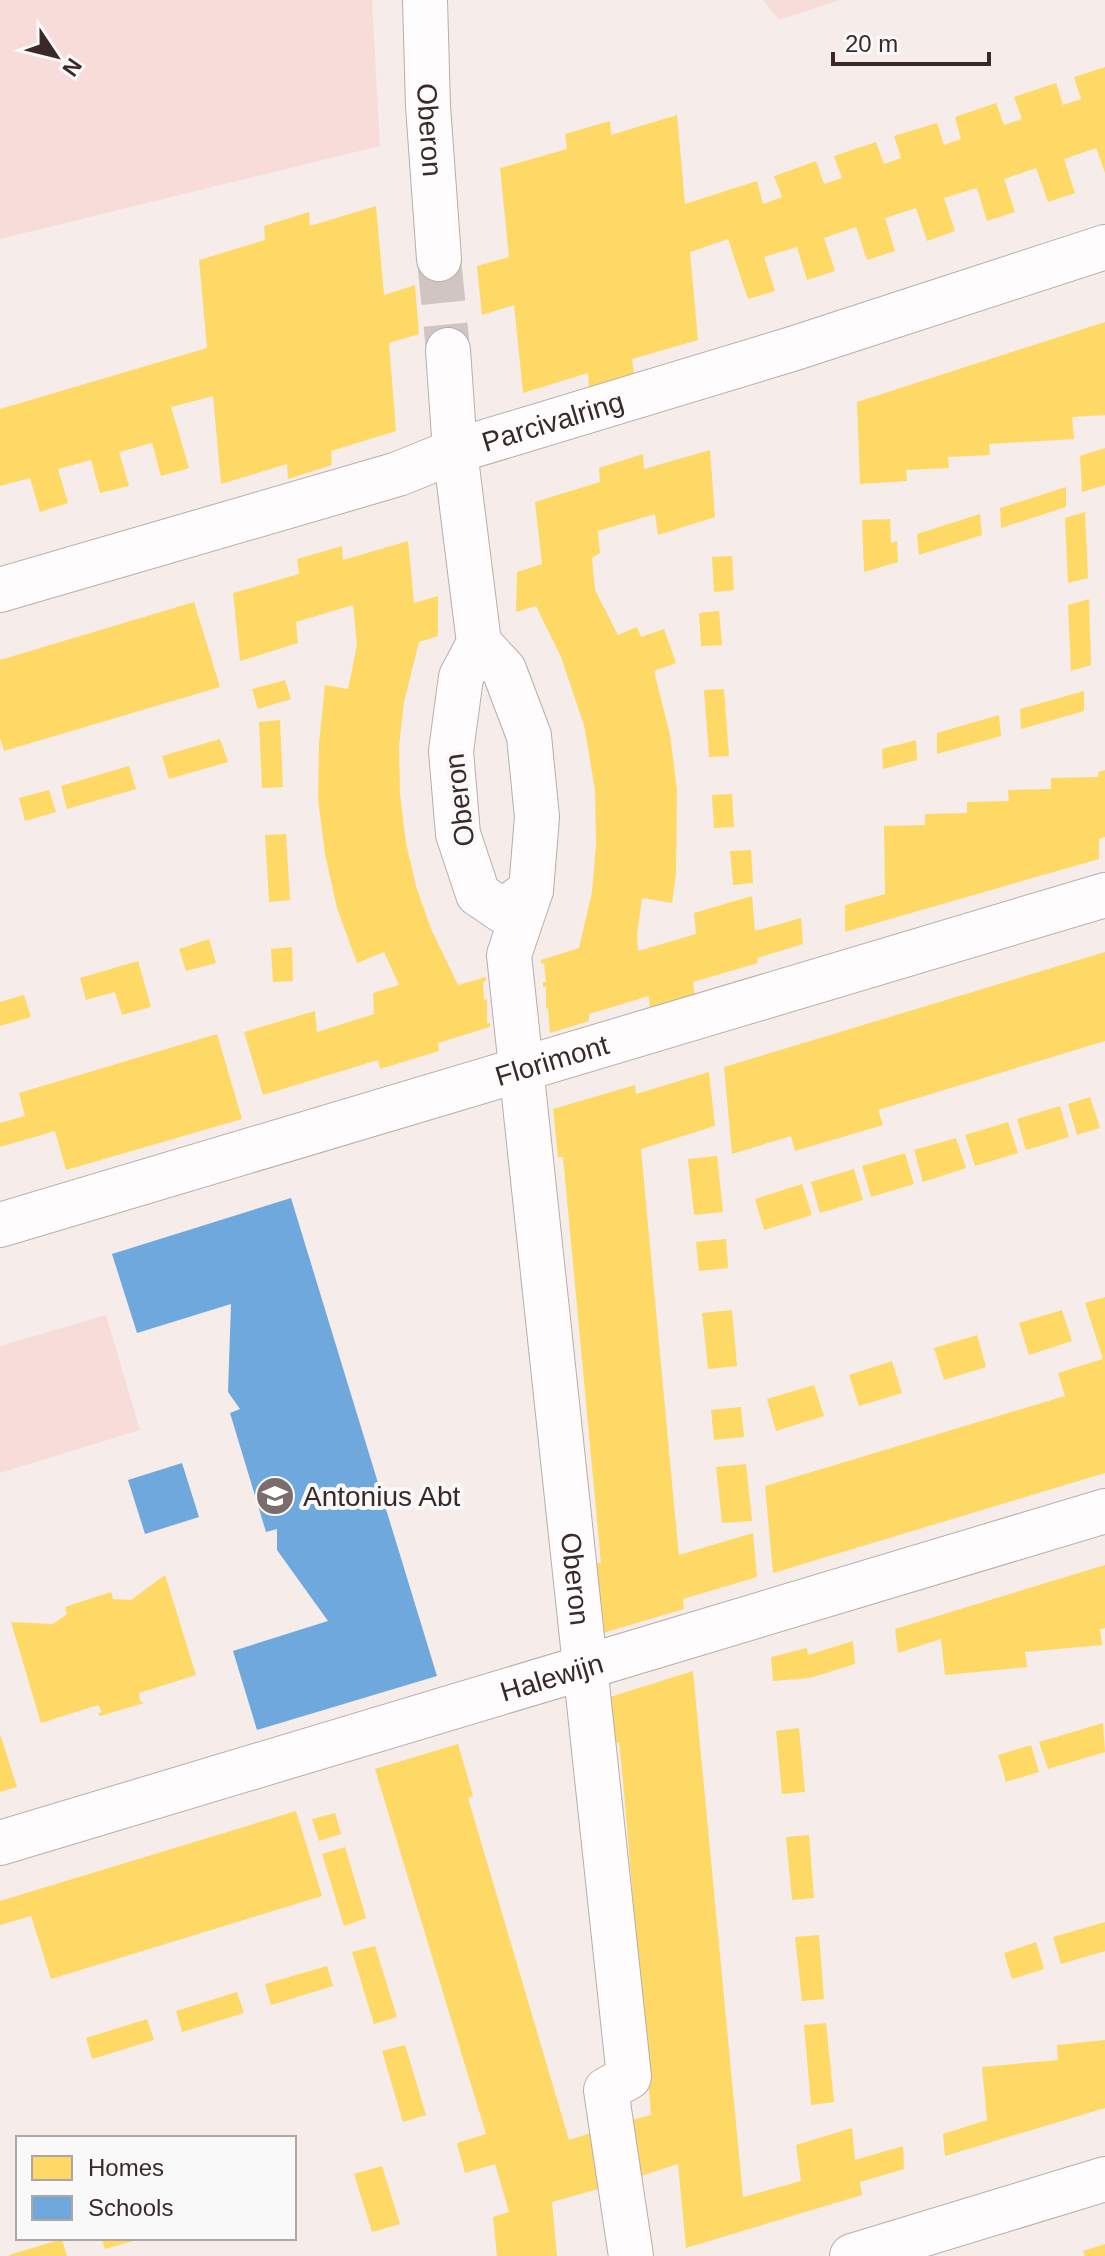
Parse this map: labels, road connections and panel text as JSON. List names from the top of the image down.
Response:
{
  "streets": {
    "street": [
      "Oberon",
      "Parcivalring",
      "Florimont",
      "Halewijn"
    ]
  },
  "crossings": [
    ["Oberon", "Florimont"],
    ["Oberon", "Halewijn"]
  ],
  "places": {
    "school or university": ["Antonius Abt"]
  },
  "legend": ["Homes", "Schools"],
  "scale_bar": "20 m",
  "north": "bottom right"
}
